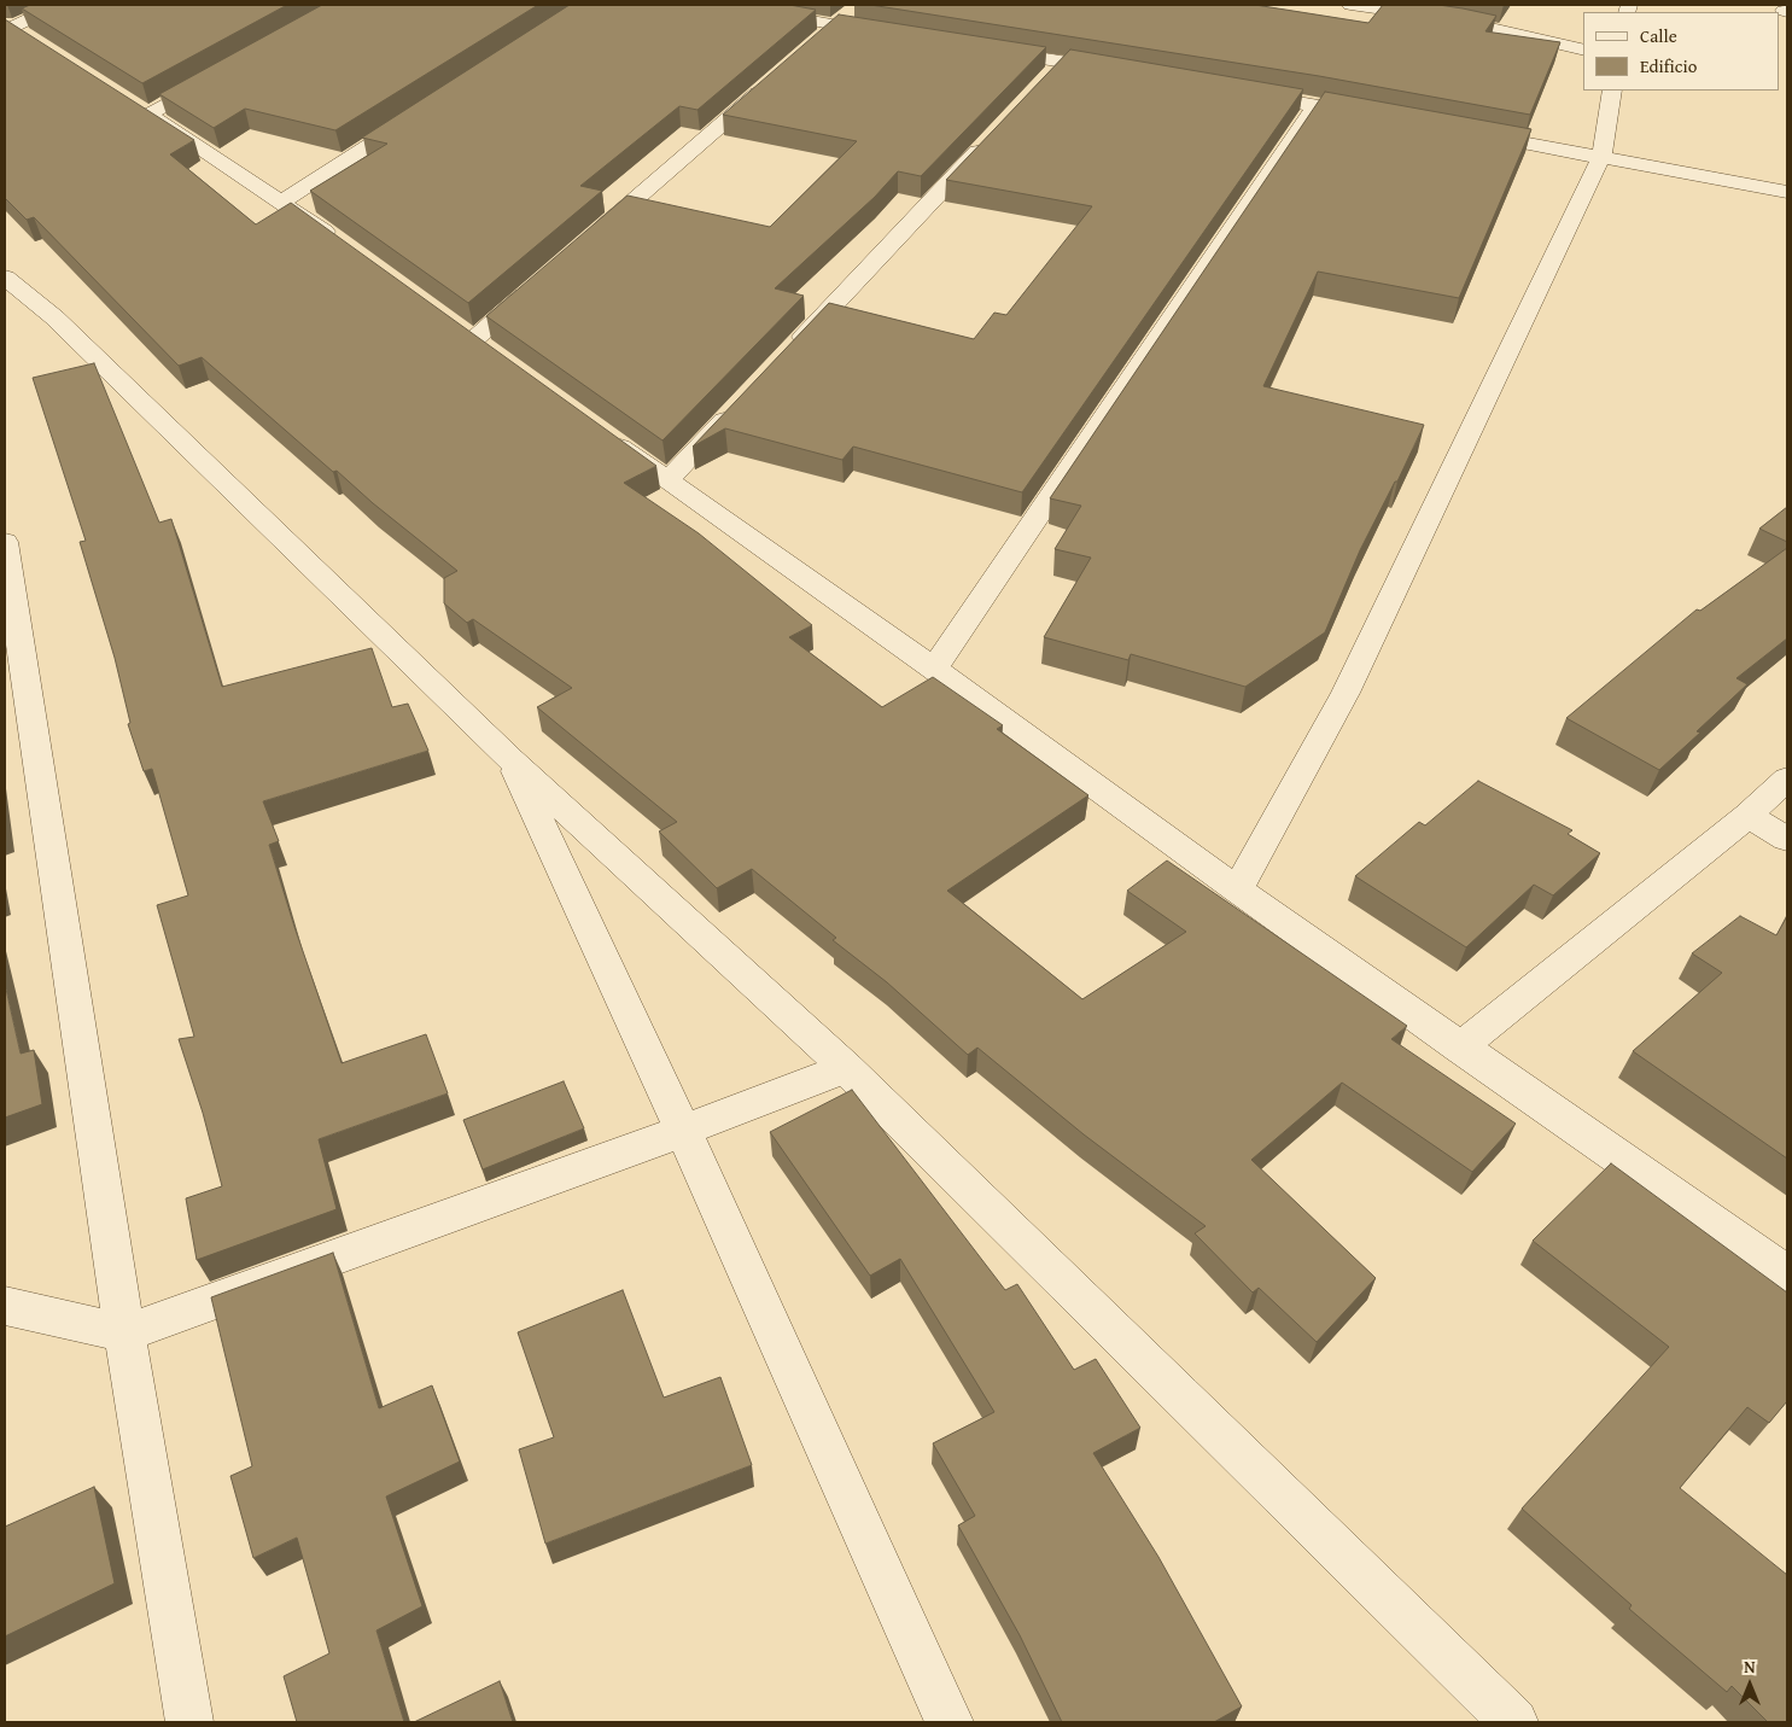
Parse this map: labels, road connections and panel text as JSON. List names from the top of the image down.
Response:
{
  "legend": ["Calle", "Edificio"],
  "north": "top"
}
